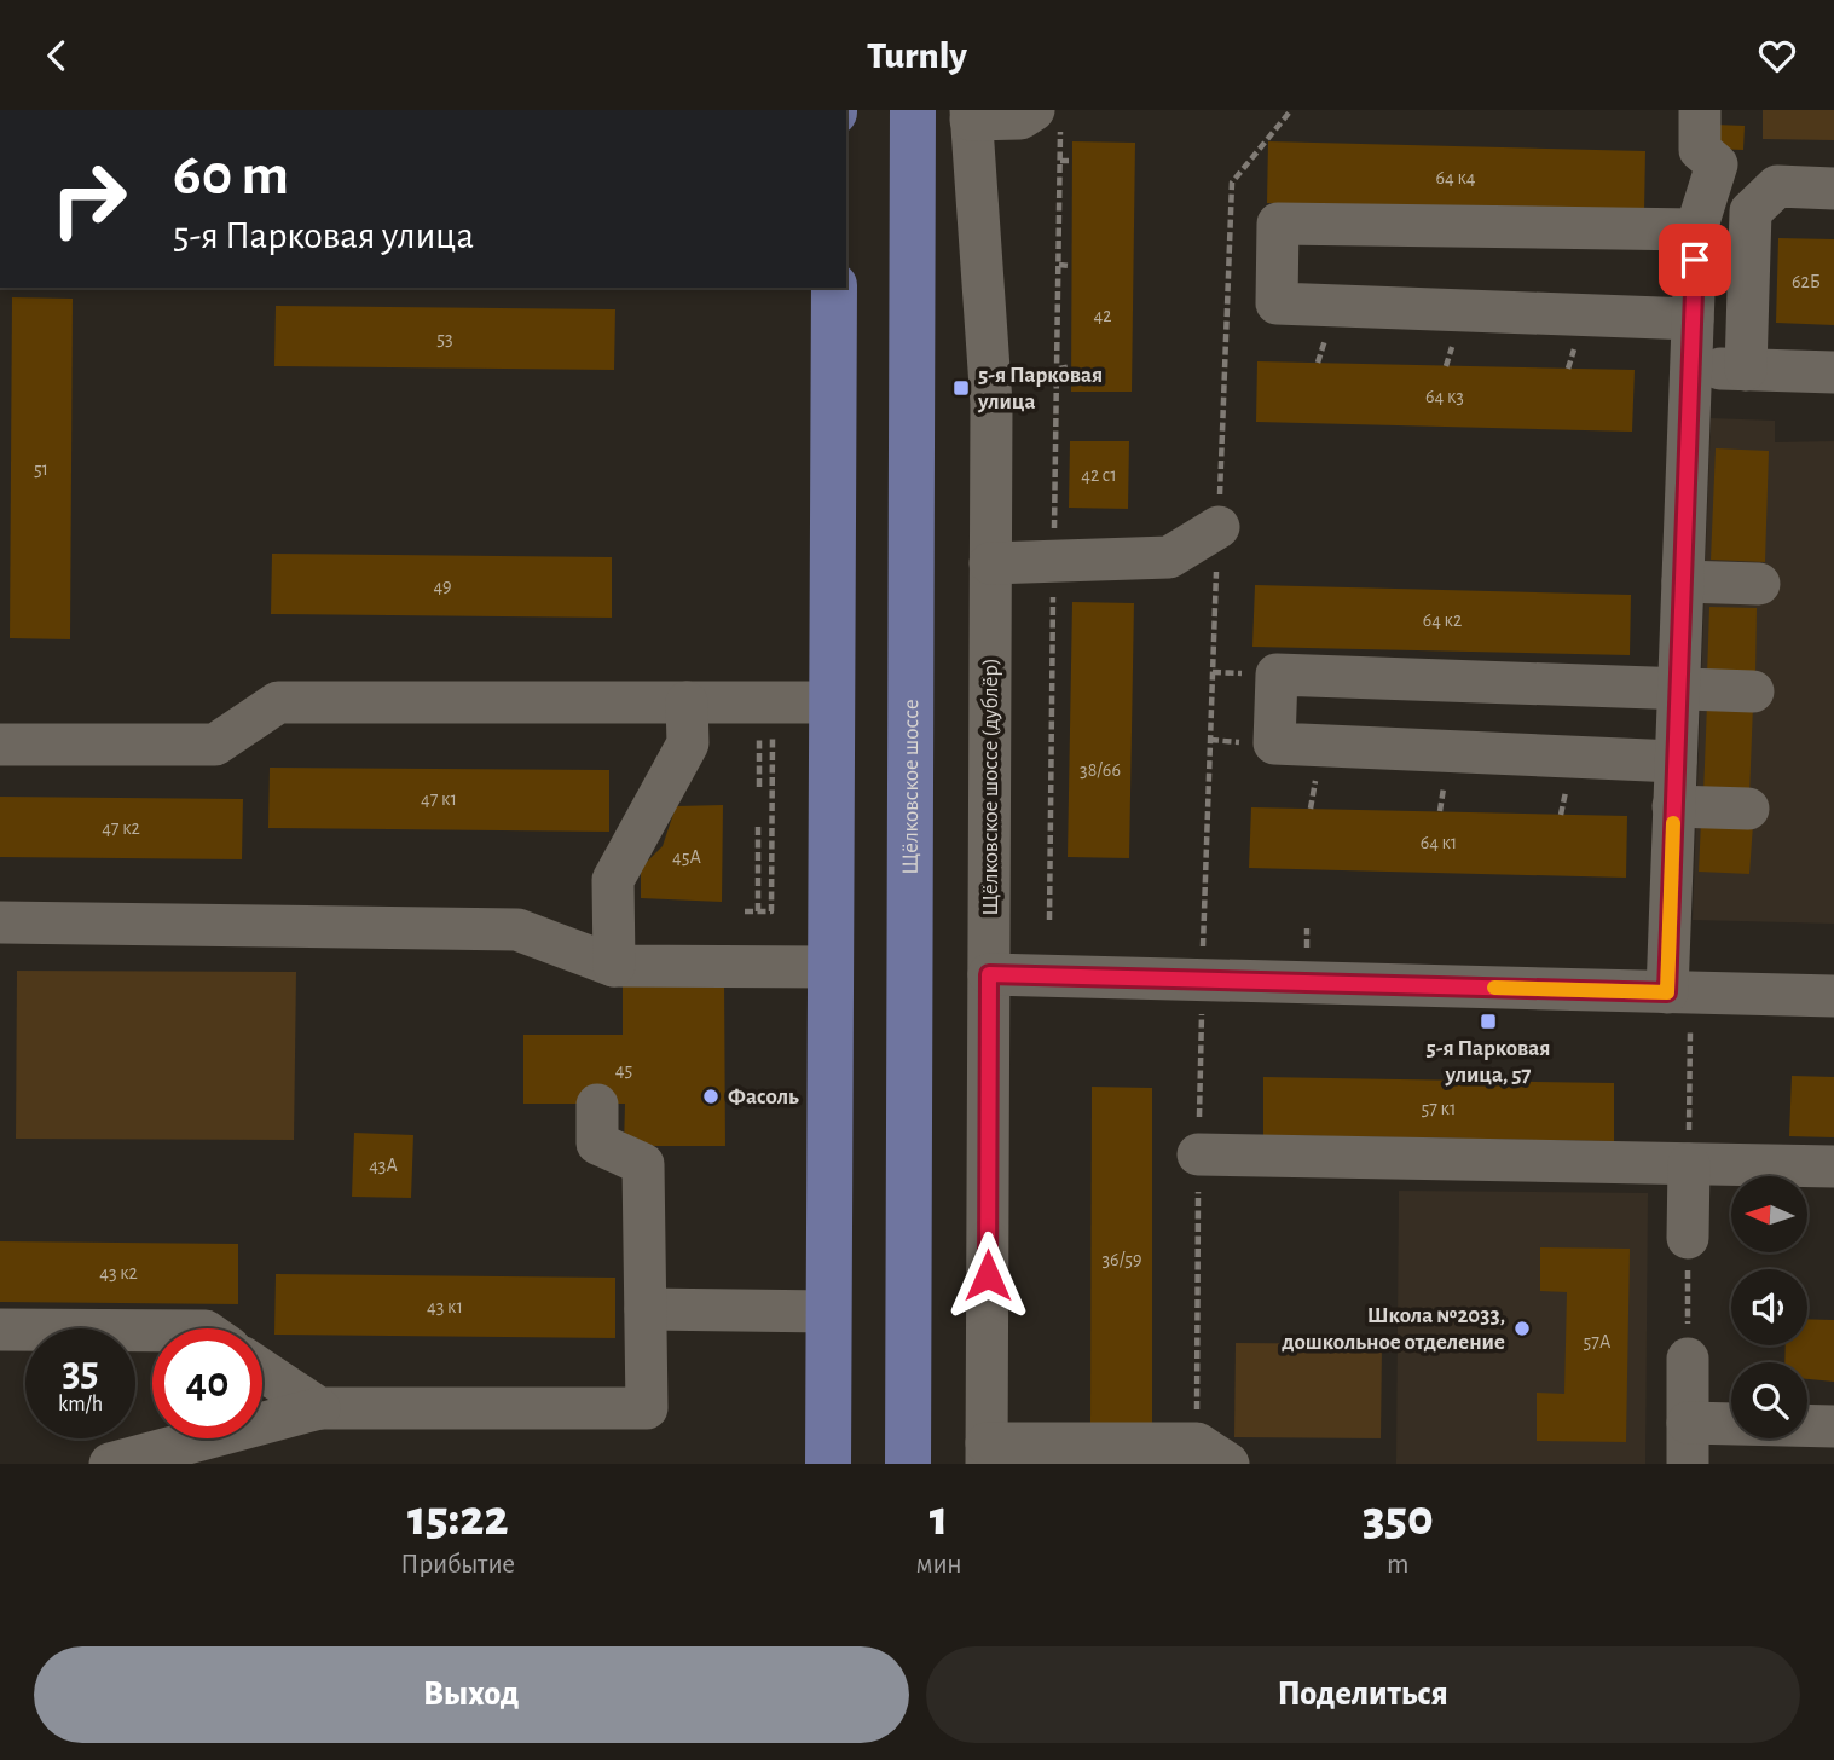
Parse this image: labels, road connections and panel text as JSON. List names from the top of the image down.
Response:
{
  "streets": {
    "main road": ["Щёлковское шоссе"],
    "street": ["Щёлковское шоссе (дублёр)"]
  },
  "places": {
    "transit": ["5-я Парковая улица", "5-я Парковая улица, 57"],
    "other": ["Фасоль", "Школа №2033, дошкольное отделение"]
  },
  "house_numbers": [
    "64 к4",
    "62Б",
    "42",
    "53",
    "64 к3",
    "51",
    "42 с1",
    "49",
    "64 к2",
    "38/66",
    "47 к1",
    "47 к2",
    "64 к1",
    "45А",
    "45",
    "57 к1",
    "43А",
    "36/59",
    "43 к2",
    "43 к1",
    "57А"
  ],
  "north": "left",
  "page": {
    "header": "Turnly",
    "turn": ["60 m", "5-я Парковая улица"],
    "speed": "35 km/h",
    "limit": "40",
    "eta": [
      "15:22",
      "Прибытие",
      "1",
      "мин",
      "350",
      "m"
    ],
    "buttons": ["Выход", "Поделиться"]
  }
}
